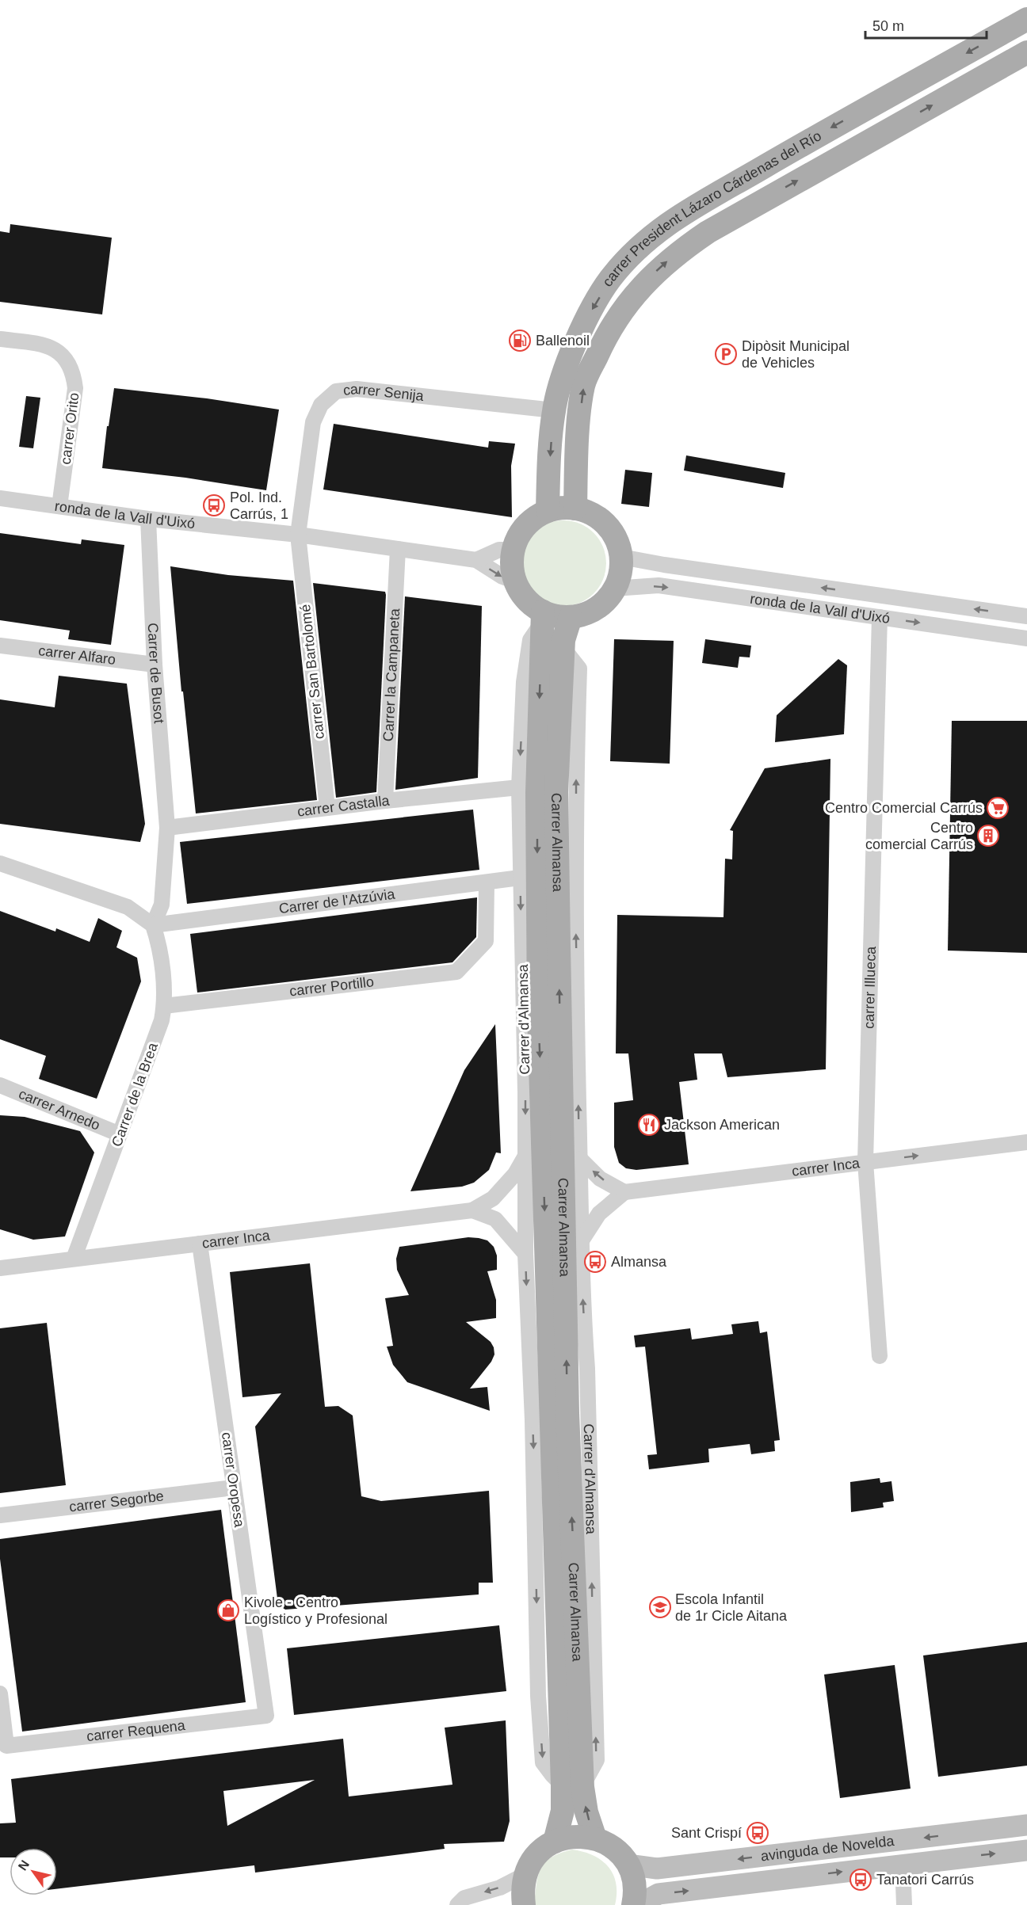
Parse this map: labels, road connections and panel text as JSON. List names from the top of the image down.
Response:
{
  "streets": {
    "main road": [
      "carrer President Lázaro Cárdenas del Río",
      "Carrer Almansa",
      "Carrer d'Almansa",
      "avinguda de Novelda"
    ],
    "street": [
      "carrer Senija",
      "carrer Orito",
      "ronda de la Vall d'Uixó",
      "carrer Alfaro",
      "carrer San Bartolomé",
      "Carrer de Busot",
      "Carrer la Campaneta",
      "carrer Castalla",
      "Carrer de l'Atzúvia",
      "carrer Portillo",
      "carrer Illueca",
      "Carrer de la Brea",
      "carrer Arnedo",
      "carrer Inca",
      "carrer Oropesa",
      "carrer Segorbe",
      "carrer Requena"
    ]
  },
  "crossings": [
    ["carrer President Lázaro Cárdenas del Río", "carrer Senija"],
    ["carrer President Lázaro Cárdenas del Río", "ronda de la Vall d'Uixó"],
    ["carrer President Lázaro Cárdenas del Río", "Carrer Almansa"],
    ["carrer President Lázaro Cárdenas del Río", "Carrer d'Almansa"],
    ["carrer Senija", "ronda de la Vall d'Uixó"],
    ["carrer Senija", "carrer San Bartolomé"],
    ["carrer Orito", "ronda de la Vall d'Uixó"],
    ["ronda de la Vall d'Uixó", "carrer San Bartolomé"],
    ["ronda de la Vall d'Uixó", "Carrer de Busot"],
    ["ronda de la Vall d'Uixó", "Carrer la Campaneta"],
    ["ronda de la Vall d'Uixó", "Carrer Almansa"],
    ["ronda de la Vall d'Uixó", "carrer Illueca"],
    ["ronda de la Vall d'Uixó", "Carrer d'Almansa"],
    ["carrer Alfaro", "Carrer de Busot"],
    ["carrer San Bartolomé", "carrer Castalla"],
    ["Carrer de Busot", "carrer Castalla"],
    ["Carrer la Campaneta", "carrer Castalla"],
    ["carrer Castalla", "Carrer d'Almansa"],
    ["Carrer Almansa", "Carrer d'Almansa"],
    ["Carrer de l'Atzúvia", "carrer Portillo"],
    ["Carrer de l'Atzúvia", "Carrer d'Almansa"],
    ["Carrer de l'Atzúvia", "Carrer de la Brea"],
    ["carrer Portillo", "Carrer de la Brea"],
    ["carrer Illueca", "carrer Inca"],
    ["Carrer de la Brea", "carrer Arnedo"],
    ["Carrer de la Brea", "carrer Inca"],
    ["carrer Inca", "carrer Oropesa"],
    ["carrer Oropesa", "carrer Segorbe"],
    ["carrer Oropesa", "carrer Requena"]
  ],
  "one_way": ["Carrer Almansa"],
  "places": {
    "fuel station": ["Ballenoil"],
    "parking": ["Dipòsit Municipal de Vehicles"],
    "bus stop": [
      "Pol. Ind. Carrús, 1",
      "Almansa",
      "Sant Crispí",
      "Tanatori Carrús"
    ],
    "supermarket": ["Centro Comercial Carrús"],
    "building": ["Centro comercial Carrús"],
    "restaurant": ["Jackson American"],
    "school or university": ["Escola Infantil de 1r Cicle Aitana"],
    "shop": ["Kivole - Centro Logístico y Profesional"]
  },
  "scale_bar": "50 m",
  "north": "top left"
}
